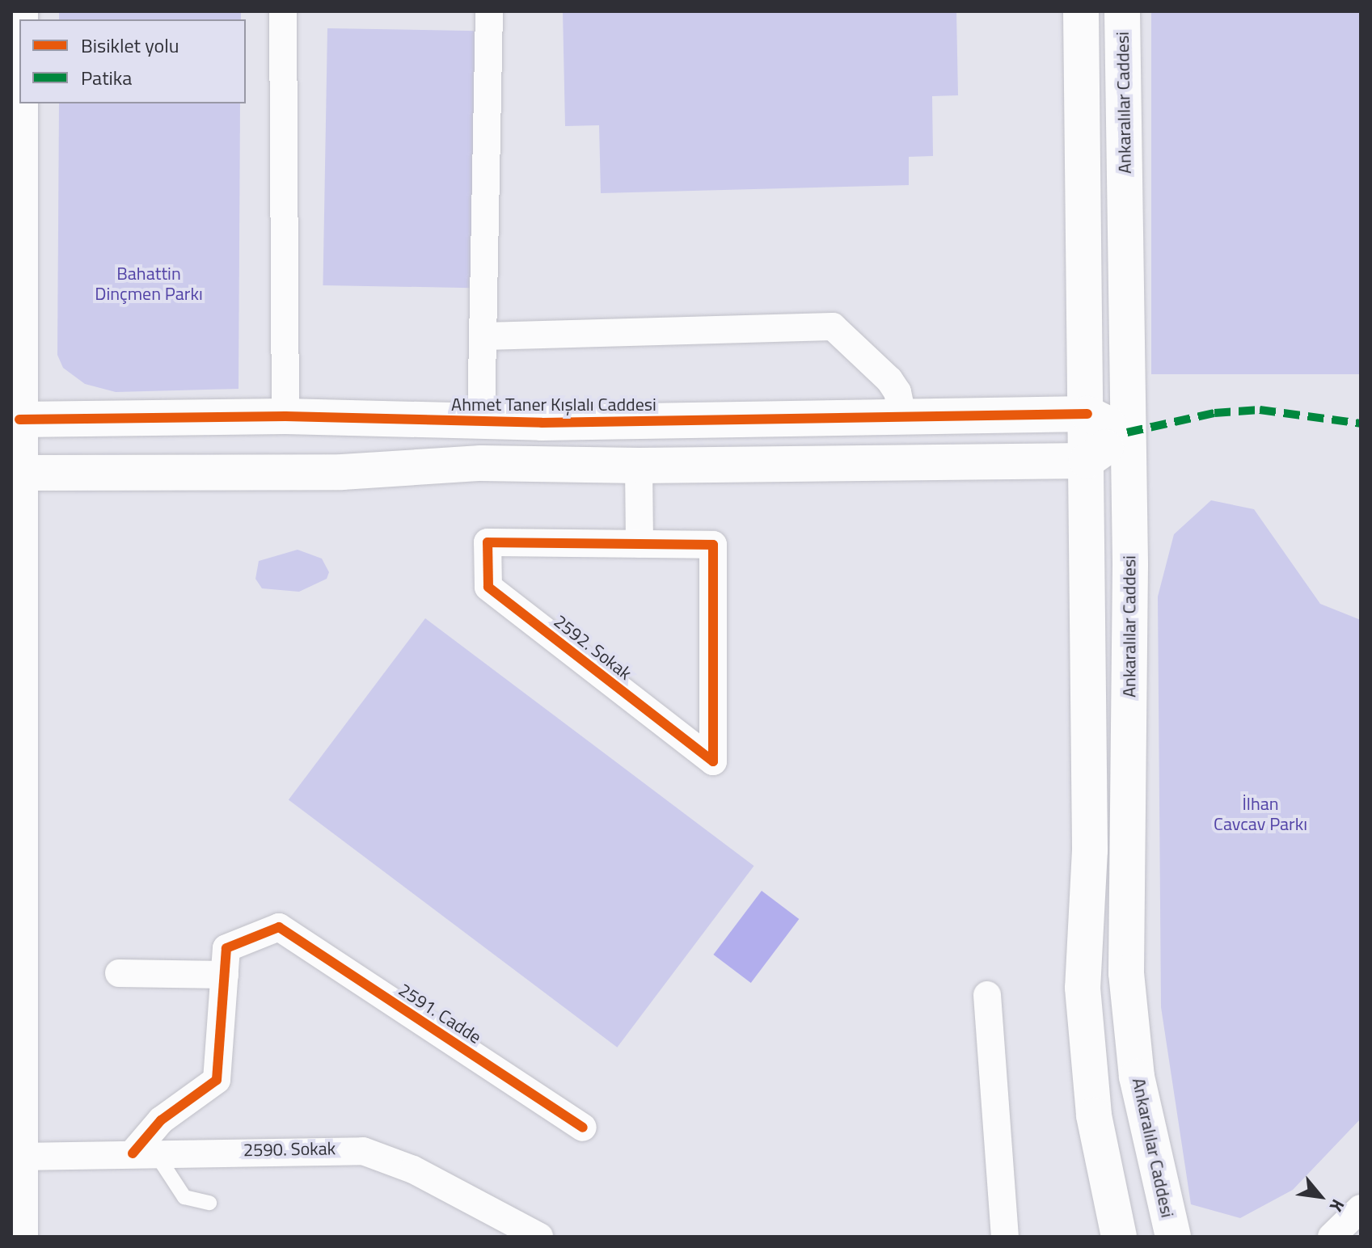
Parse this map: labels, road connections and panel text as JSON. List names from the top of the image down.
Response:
{
  "streets": {
    "main road": ["Ankaralılar Caddesi", "Ahmet Taner Kışlalı Caddesi"],
    "street": ["2592. Sokak", "2591. Cadde", "2590. Sokak"]
  },
  "parks": ["Bahattin Dinçmen Parkı", "İlhan Cavcav Parkı"],
  "legend": ["Bisiklet yolu", "Patika"],
  "north": "bottom right"
}
